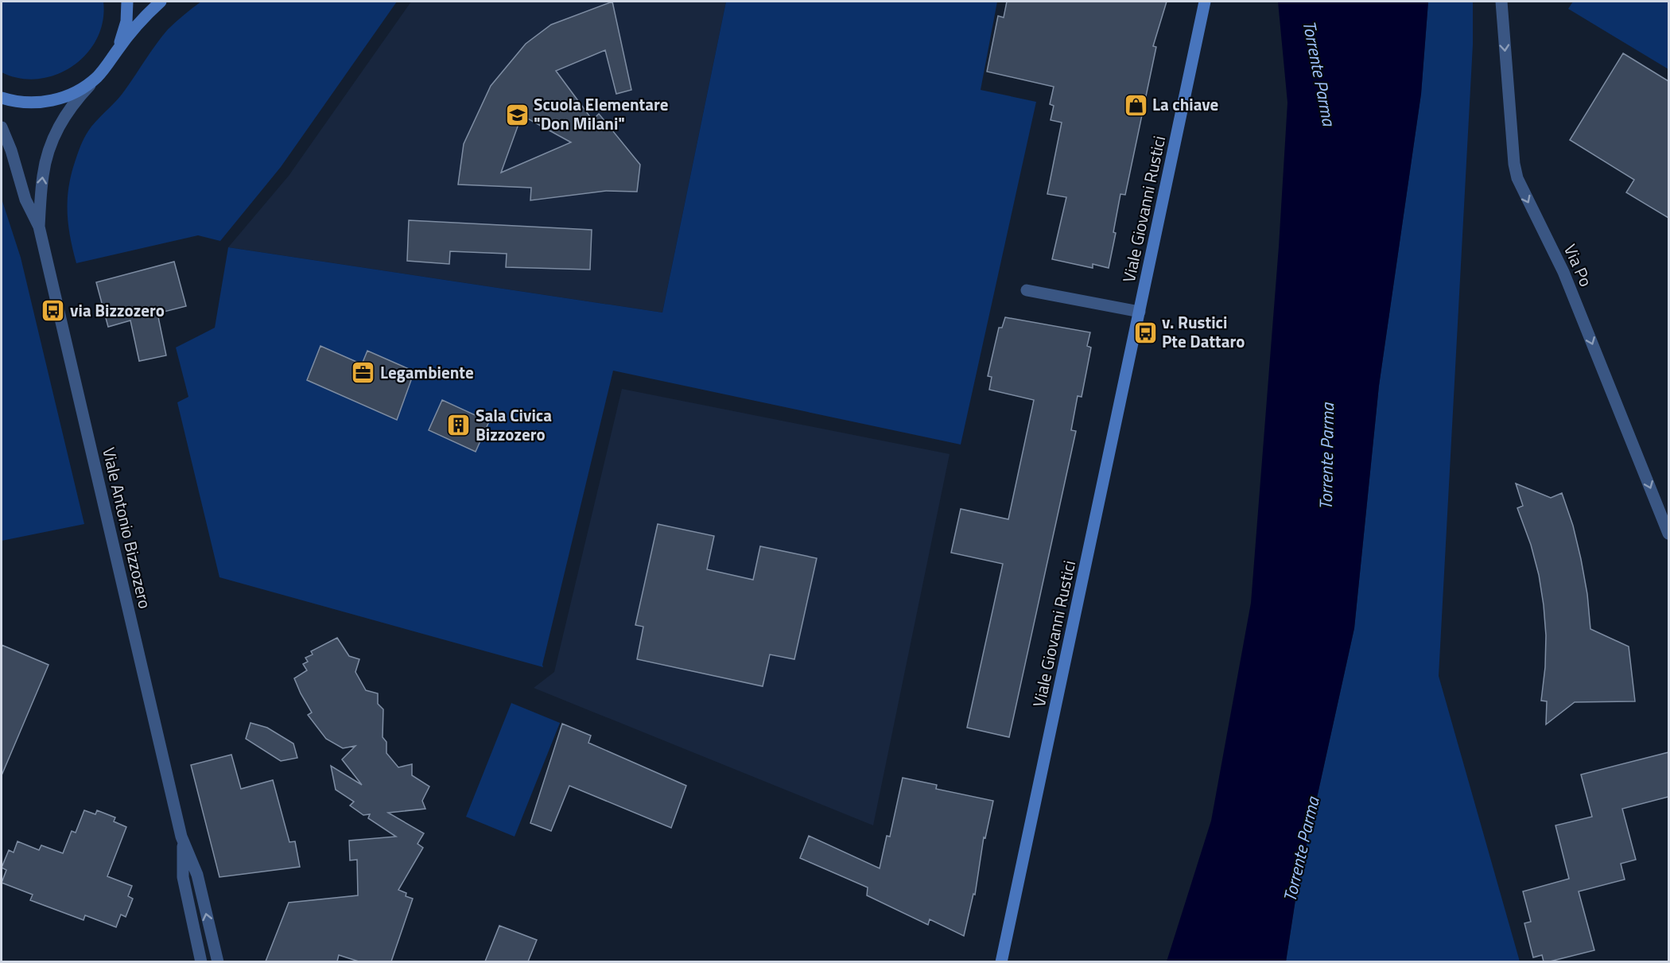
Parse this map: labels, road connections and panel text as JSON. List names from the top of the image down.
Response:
{
  "streets": {
    "main road": ["Viale Giovanni Rustici"],
    "street": ["Via Po", "Viale Antonio Bizzozero"]
  },
  "one_way": ["Via Po"],
  "water": ["Torrente Parma"],
  "places": {
    "shop": ["La chiave"],
    "school or university": ["Scuola Elementare \"Don Milani\""],
    "bus stop": ["via Bizzozero", "v. Rustici Pte Dattaro"],
    "office": ["Legambiente"],
    "building": ["Sala Civica Bizzozero"]
  }
}
